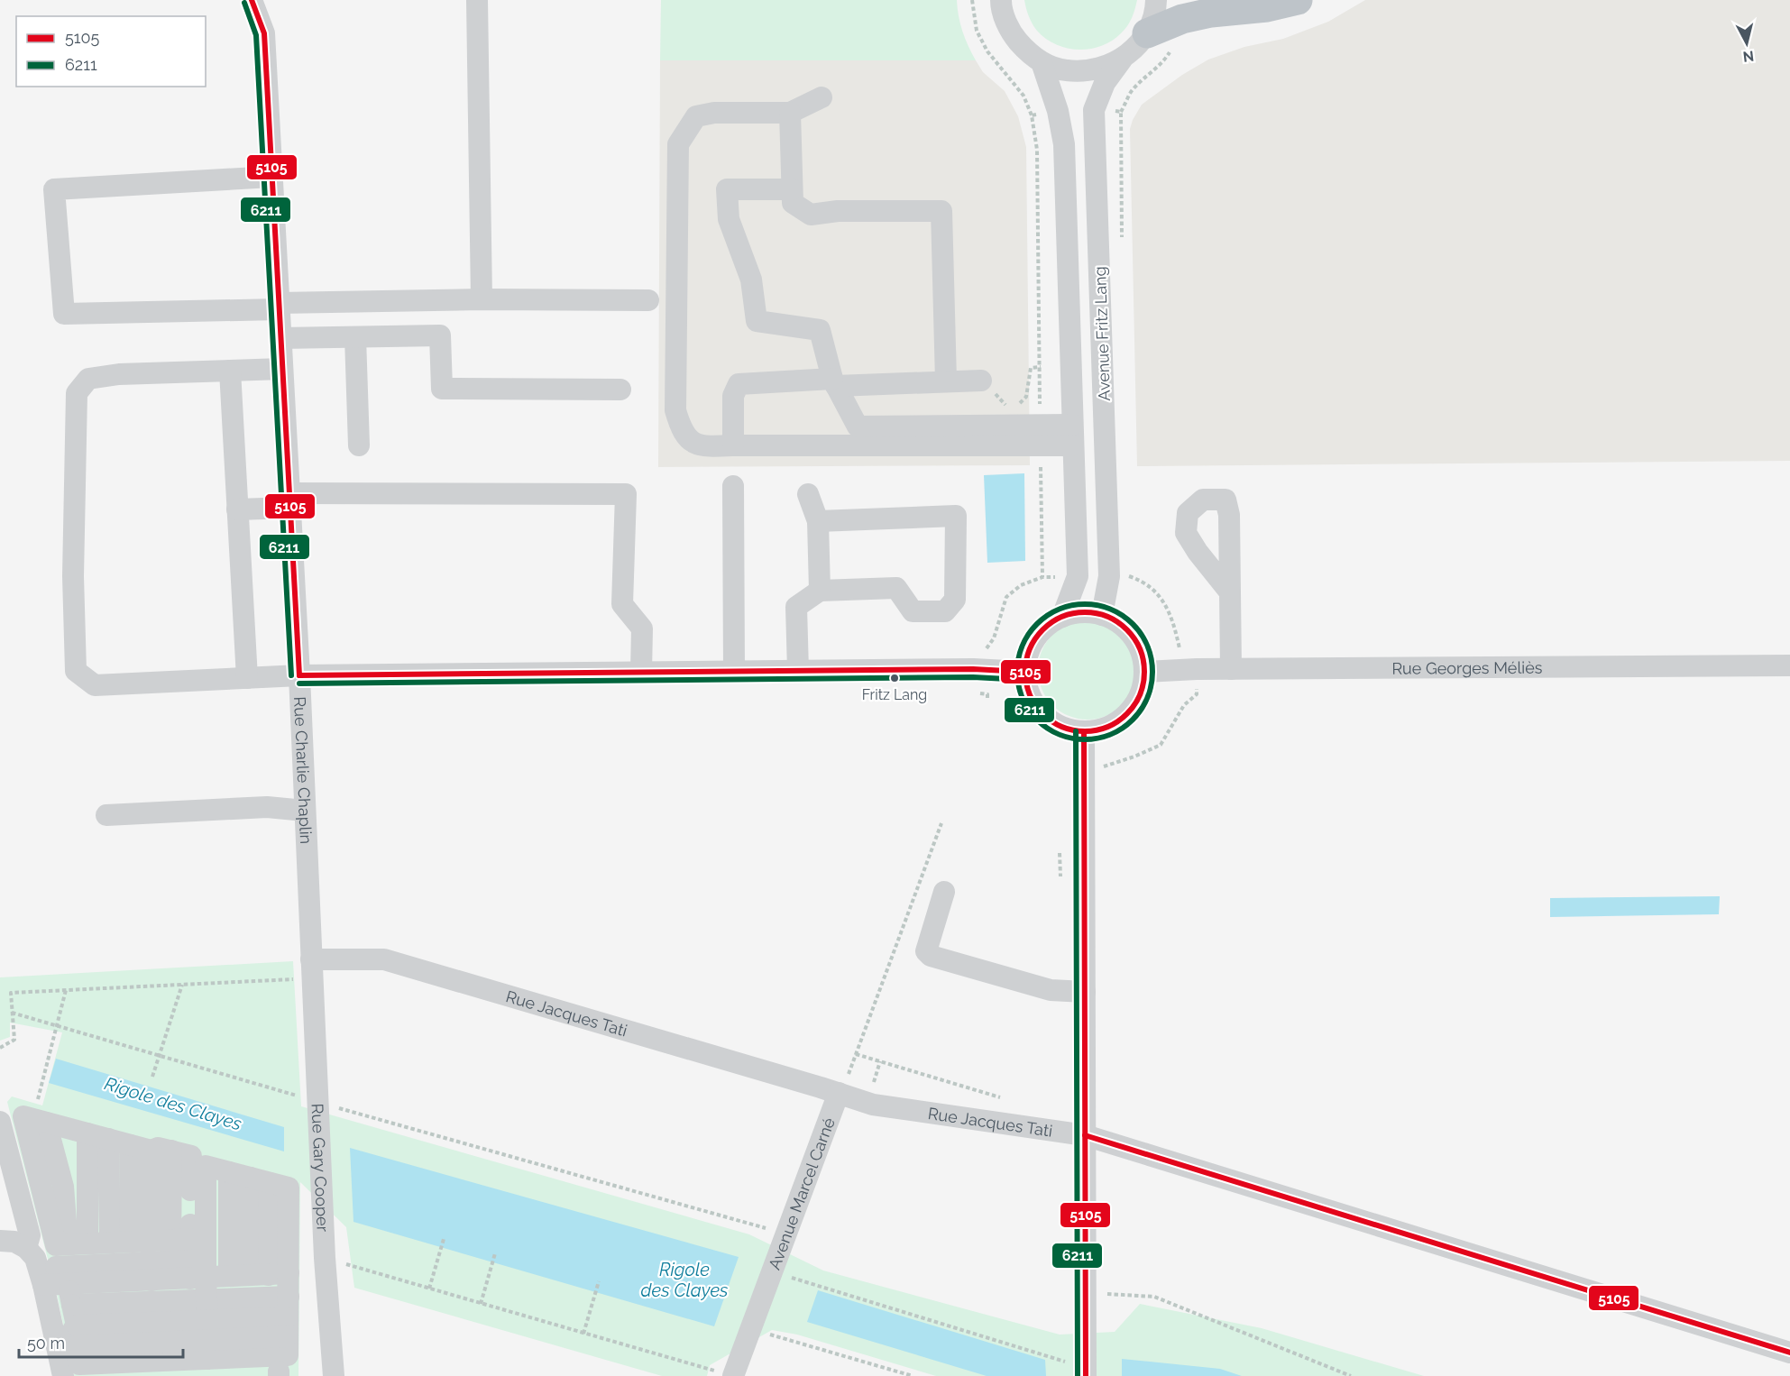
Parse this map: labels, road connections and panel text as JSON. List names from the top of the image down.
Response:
{
  "streets": {
    "street": [
      "Avenue Fritz Lang",
      "Rue Georges Méliès",
      "Rue Charlie Chaplin",
      "Rue Jacques Tati",
      "Rue Gary Cooper",
      "Avenue Marcel Carné"
    ]
  },
  "crossings": [
    ["Avenue Fritz Lang", "Rue Georges Méliès"],
    ["Rue Charlie Chaplin", "Rue Jacques Tati"],
    ["Rue Charlie Chaplin", "Rue Gary Cooper"],
    ["Rue Jacques Tati", "Rue Gary Cooper"],
    ["Rue Jacques Tati", "Avenue Marcel Carné"]
  ],
  "water": ["Rigole des Clayes"],
  "places": ["Fritz Lang"],
  "lines": ["transit line 5105", "transit line 6211"],
  "legend": ["5105", "6211"],
  "scale_bar": "50 m",
  "north": "bottom"
}
